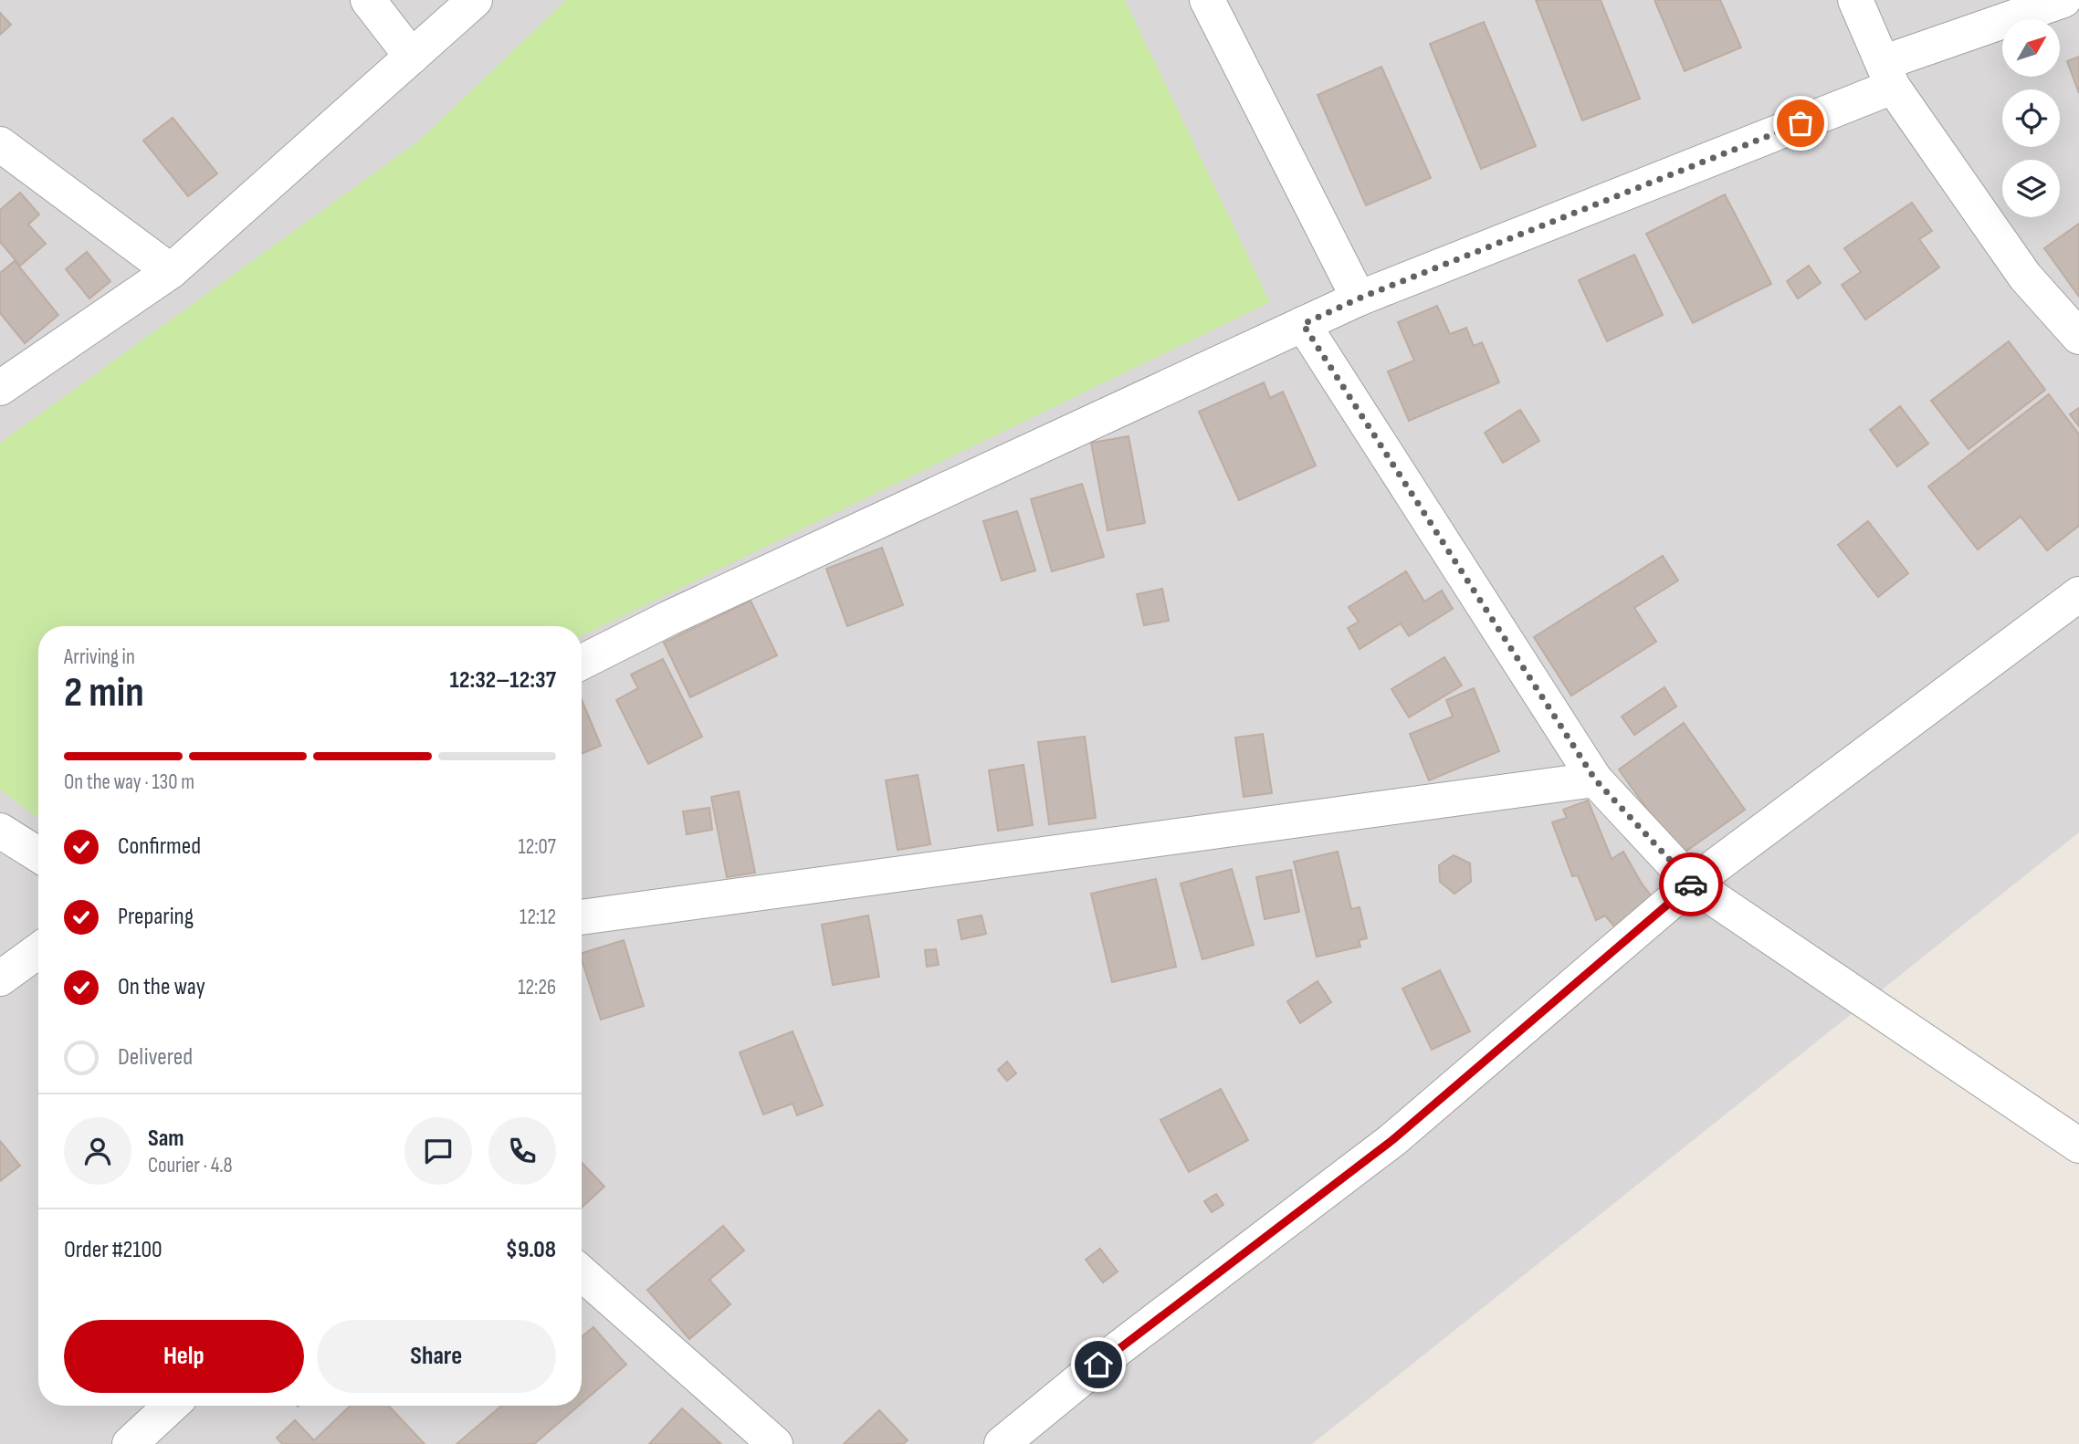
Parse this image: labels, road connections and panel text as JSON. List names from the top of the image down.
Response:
{
  "north": "top right",
  "page": {
    "heading": ["2 min", "Arriving in", "12:32–12:37"],
    "panel": [
      "Sam",
      "Courier · 4.8",
      "Order #2100",
      "$9.08"
    ],
    "bar": "On the way · 130 m",
    "list": [
      ["Confirmed", "12:07"],
      ["Preparing", "12:12"],
      ["On the way", "12:26"],
      "Delivered"
    ],
    "buttons": ["Help", "Share"]
  }
}
